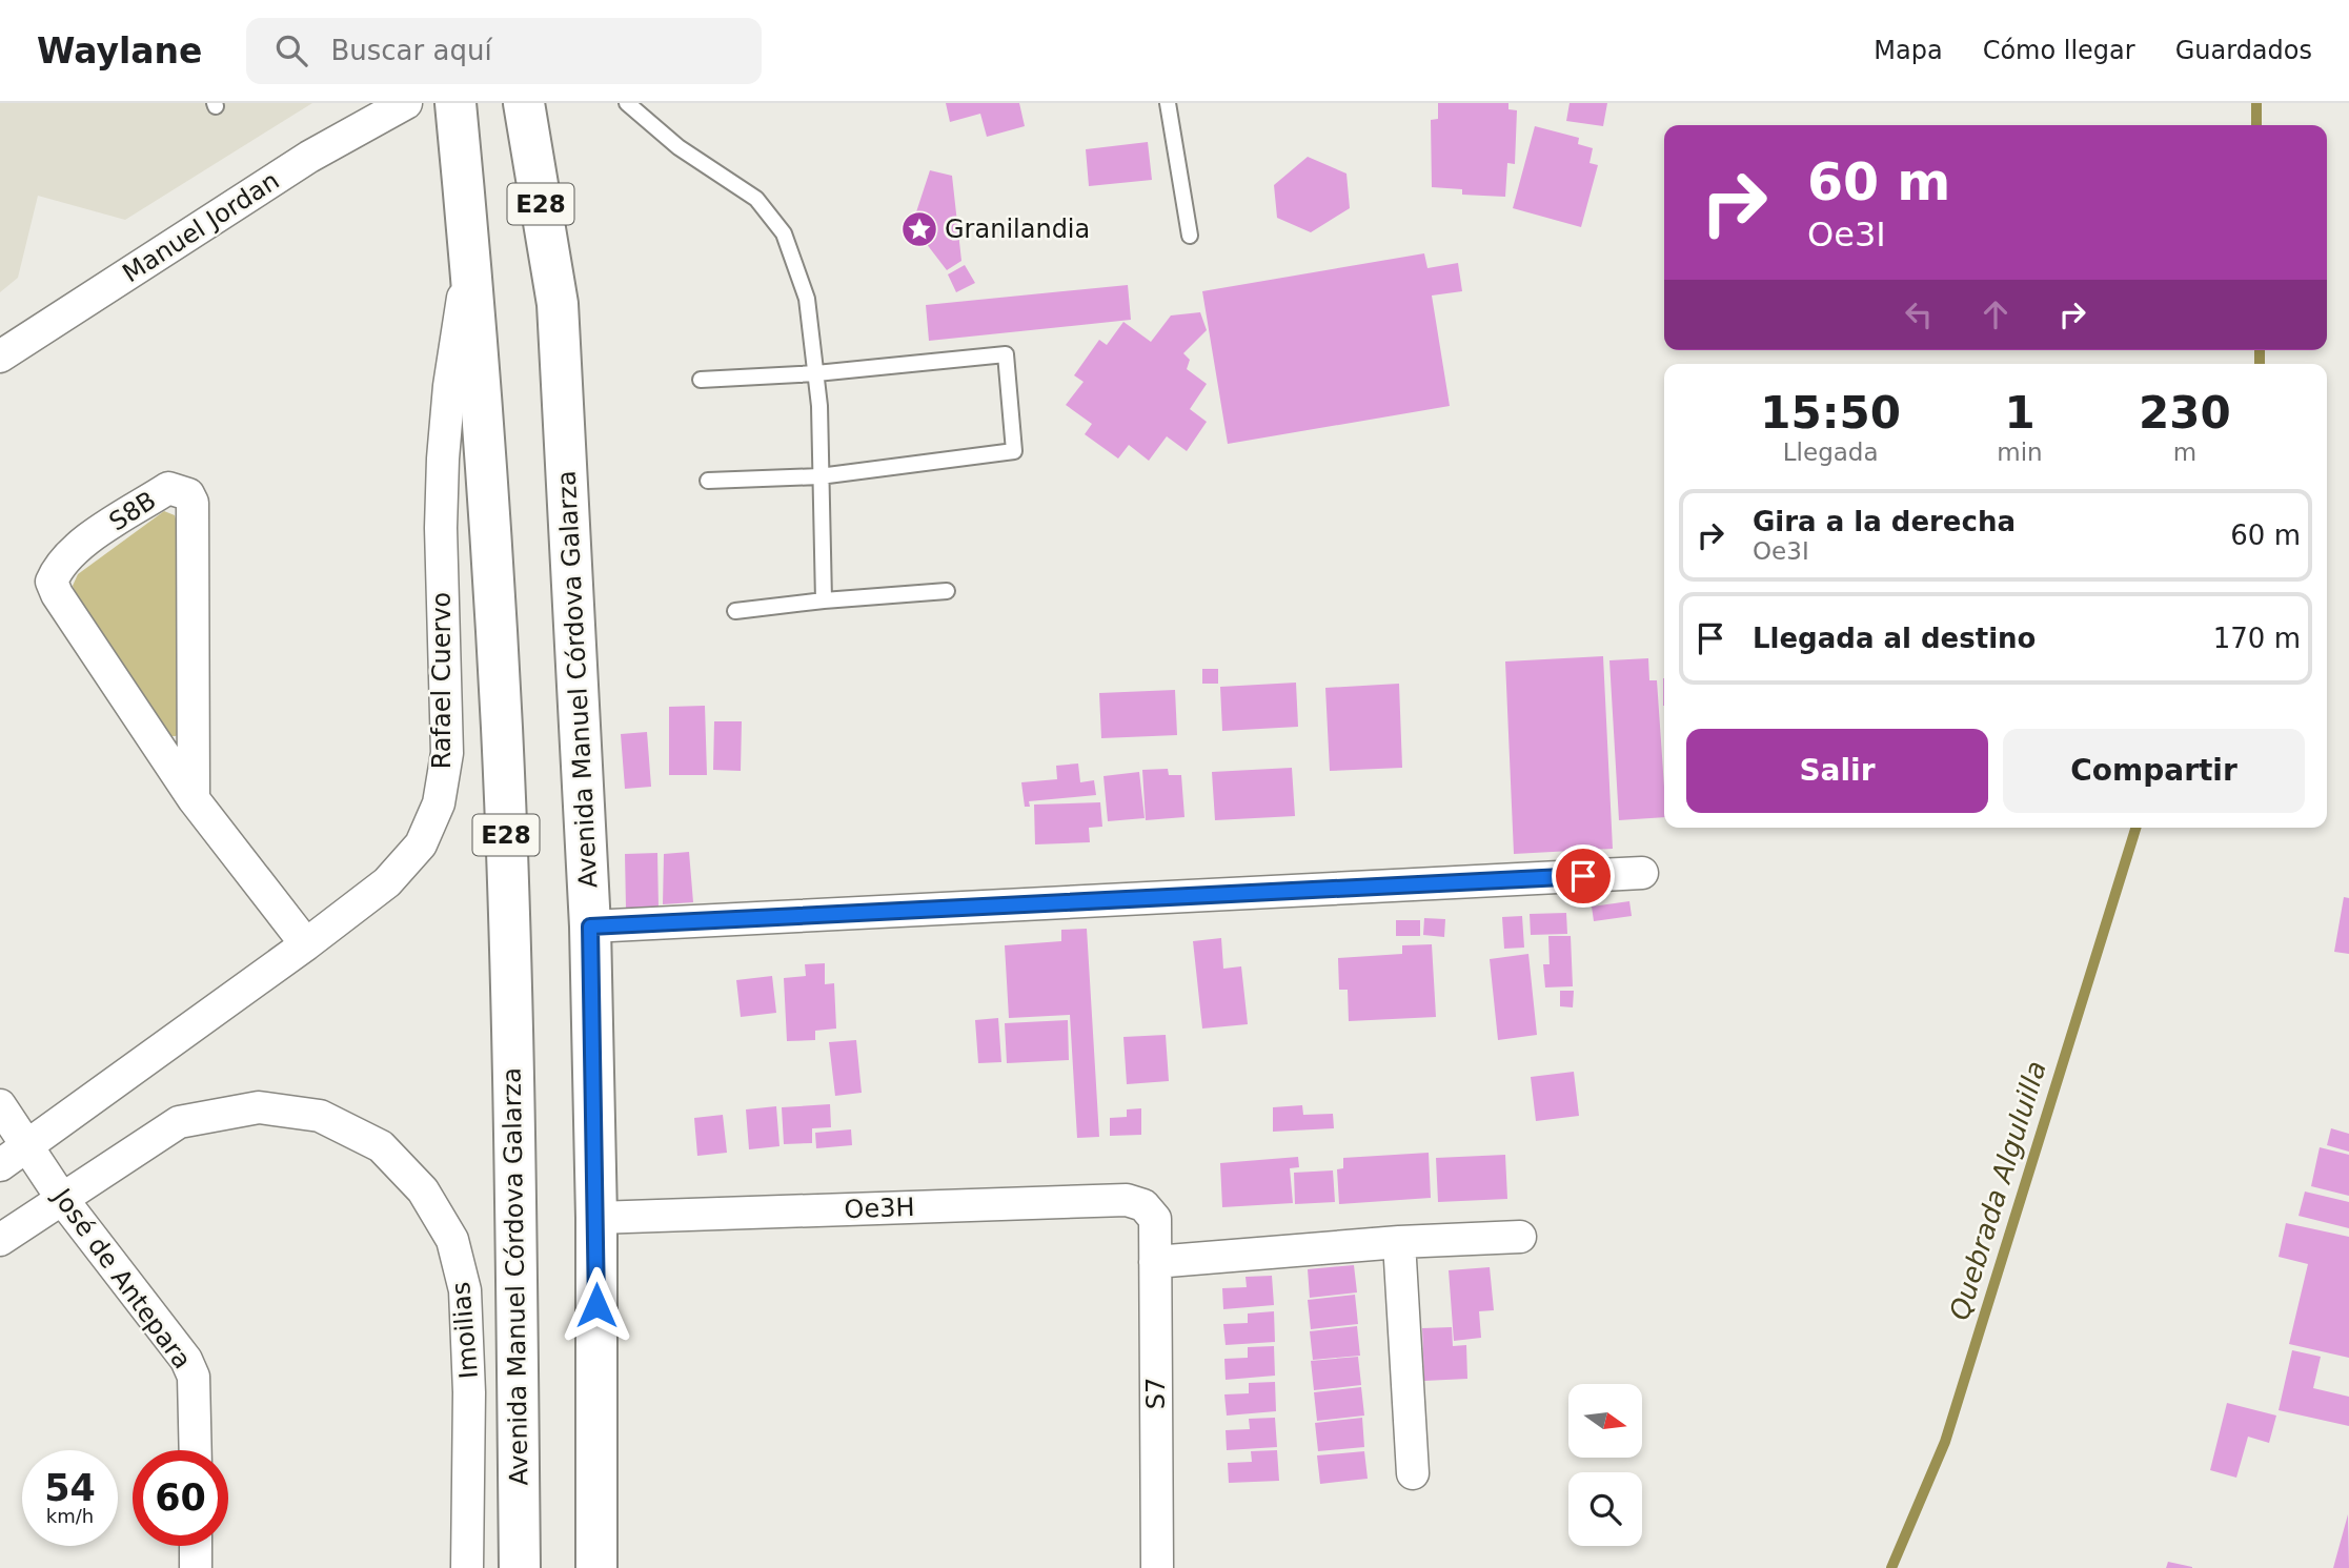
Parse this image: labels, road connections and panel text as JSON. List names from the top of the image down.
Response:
{
  "streets": {
    "main road": ["E28", "Avenida Manuel Córdova Galarza"],
    "street": [
      "Manuel Jordan",
      "S8B",
      "Rafael Cuervo",
      "Oe3H",
      "José de Antepara",
      "Imoilias",
      "S7"
    ]
  },
  "crossings": [
    ["S8B", "Rafael Cuervo"],
    ["Avenida Manuel Córdova Galarza", "Rafael Cuervo"],
    ["Avenida Manuel Córdova Galarza", "Oe3H"],
    ["Rafael Cuervo", "José de Antepara"],
    ["Oe3H", "S7"],
    ["José de Antepara", "Imoilias"]
  ],
  "water": ["Quebrada Alguluilla"],
  "places": {
    "place": ["Granilandia"]
  },
  "north": "right",
  "page": {
    "header": "Waylane",
    "search": "Buscar aquí",
    "nav": ["Mapa", "Cómo llegar", "Guardados"],
    "turn": ["60 m", "Oe3I"],
    "eta": [
      "15:50",
      "Llegada",
      "1",
      "min",
      "230",
      "m"
    ],
    "list": [
      {
        "name": "Gira a la derecha",
        "note": "Oe3I",
        "value": "60 m"
      },
      {
        "name": "Llegada al destino",
        "value": "170 m"
      }
    ],
    "buttons": ["Salir", "Compartir"],
    "speed": "54 km/h",
    "limit": "60"
  }
}
